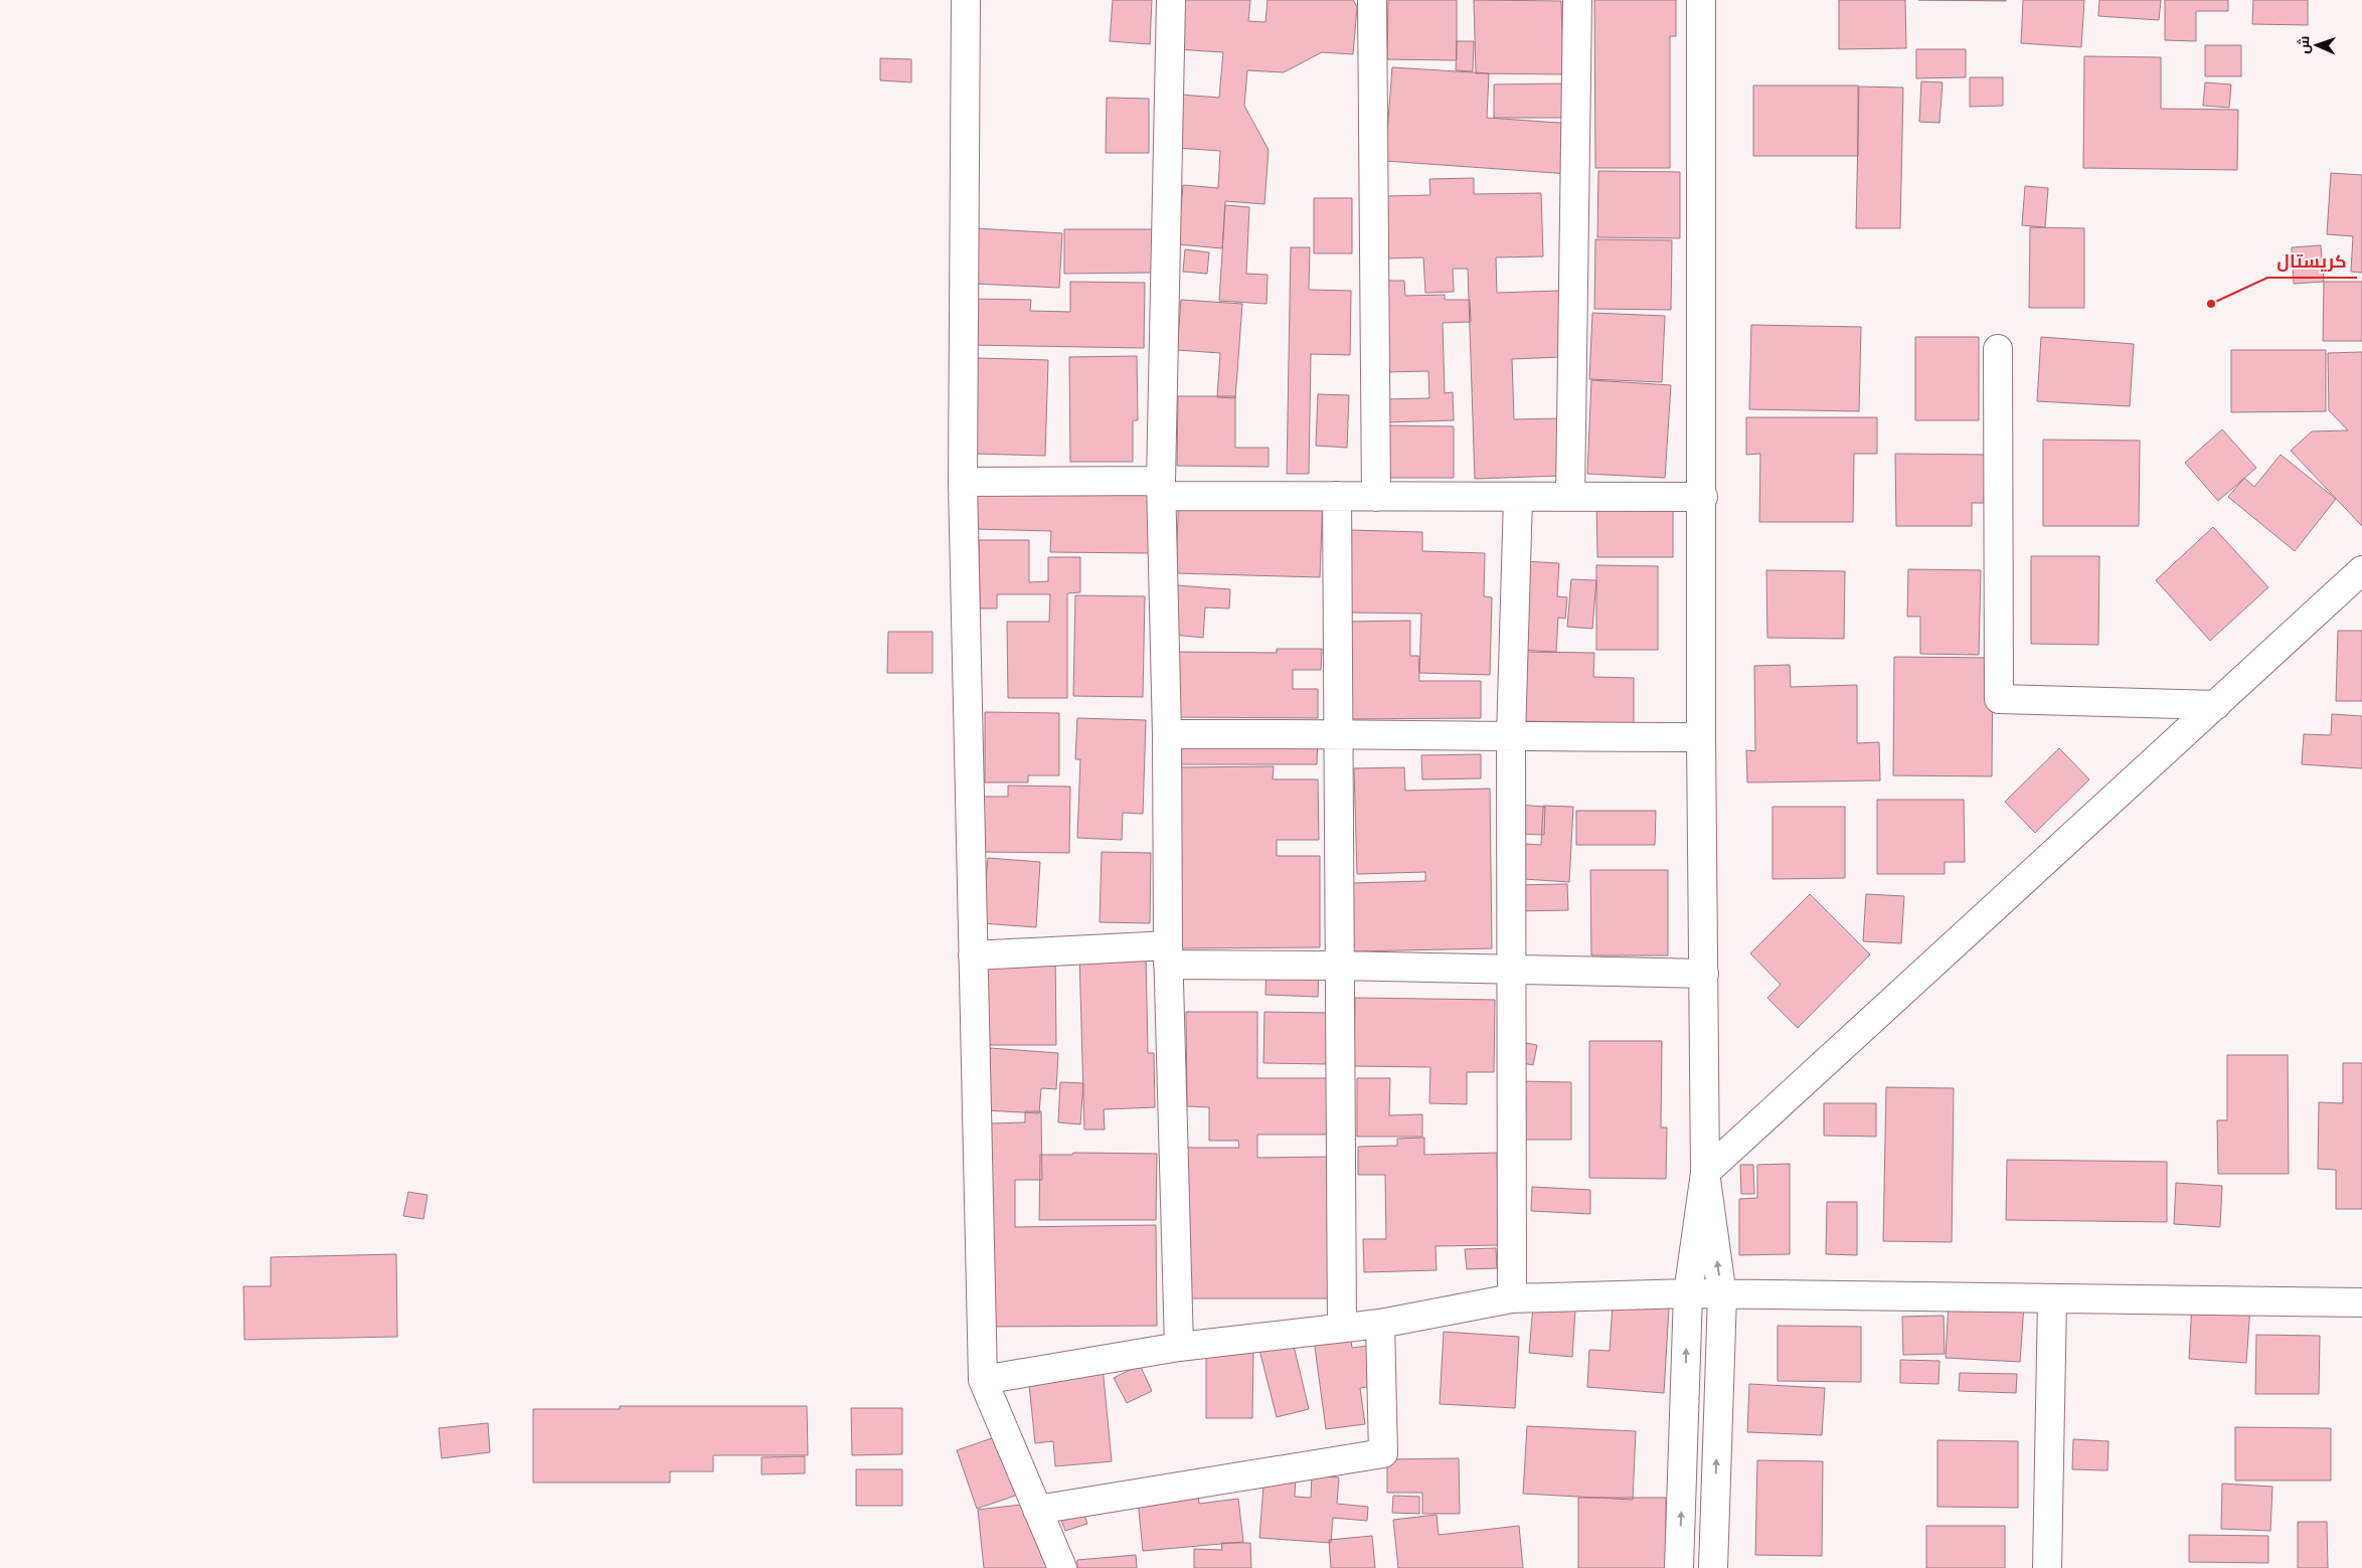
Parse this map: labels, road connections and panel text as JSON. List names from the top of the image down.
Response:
{
  "places": ["كريستال"],
  "north": "left"
}
